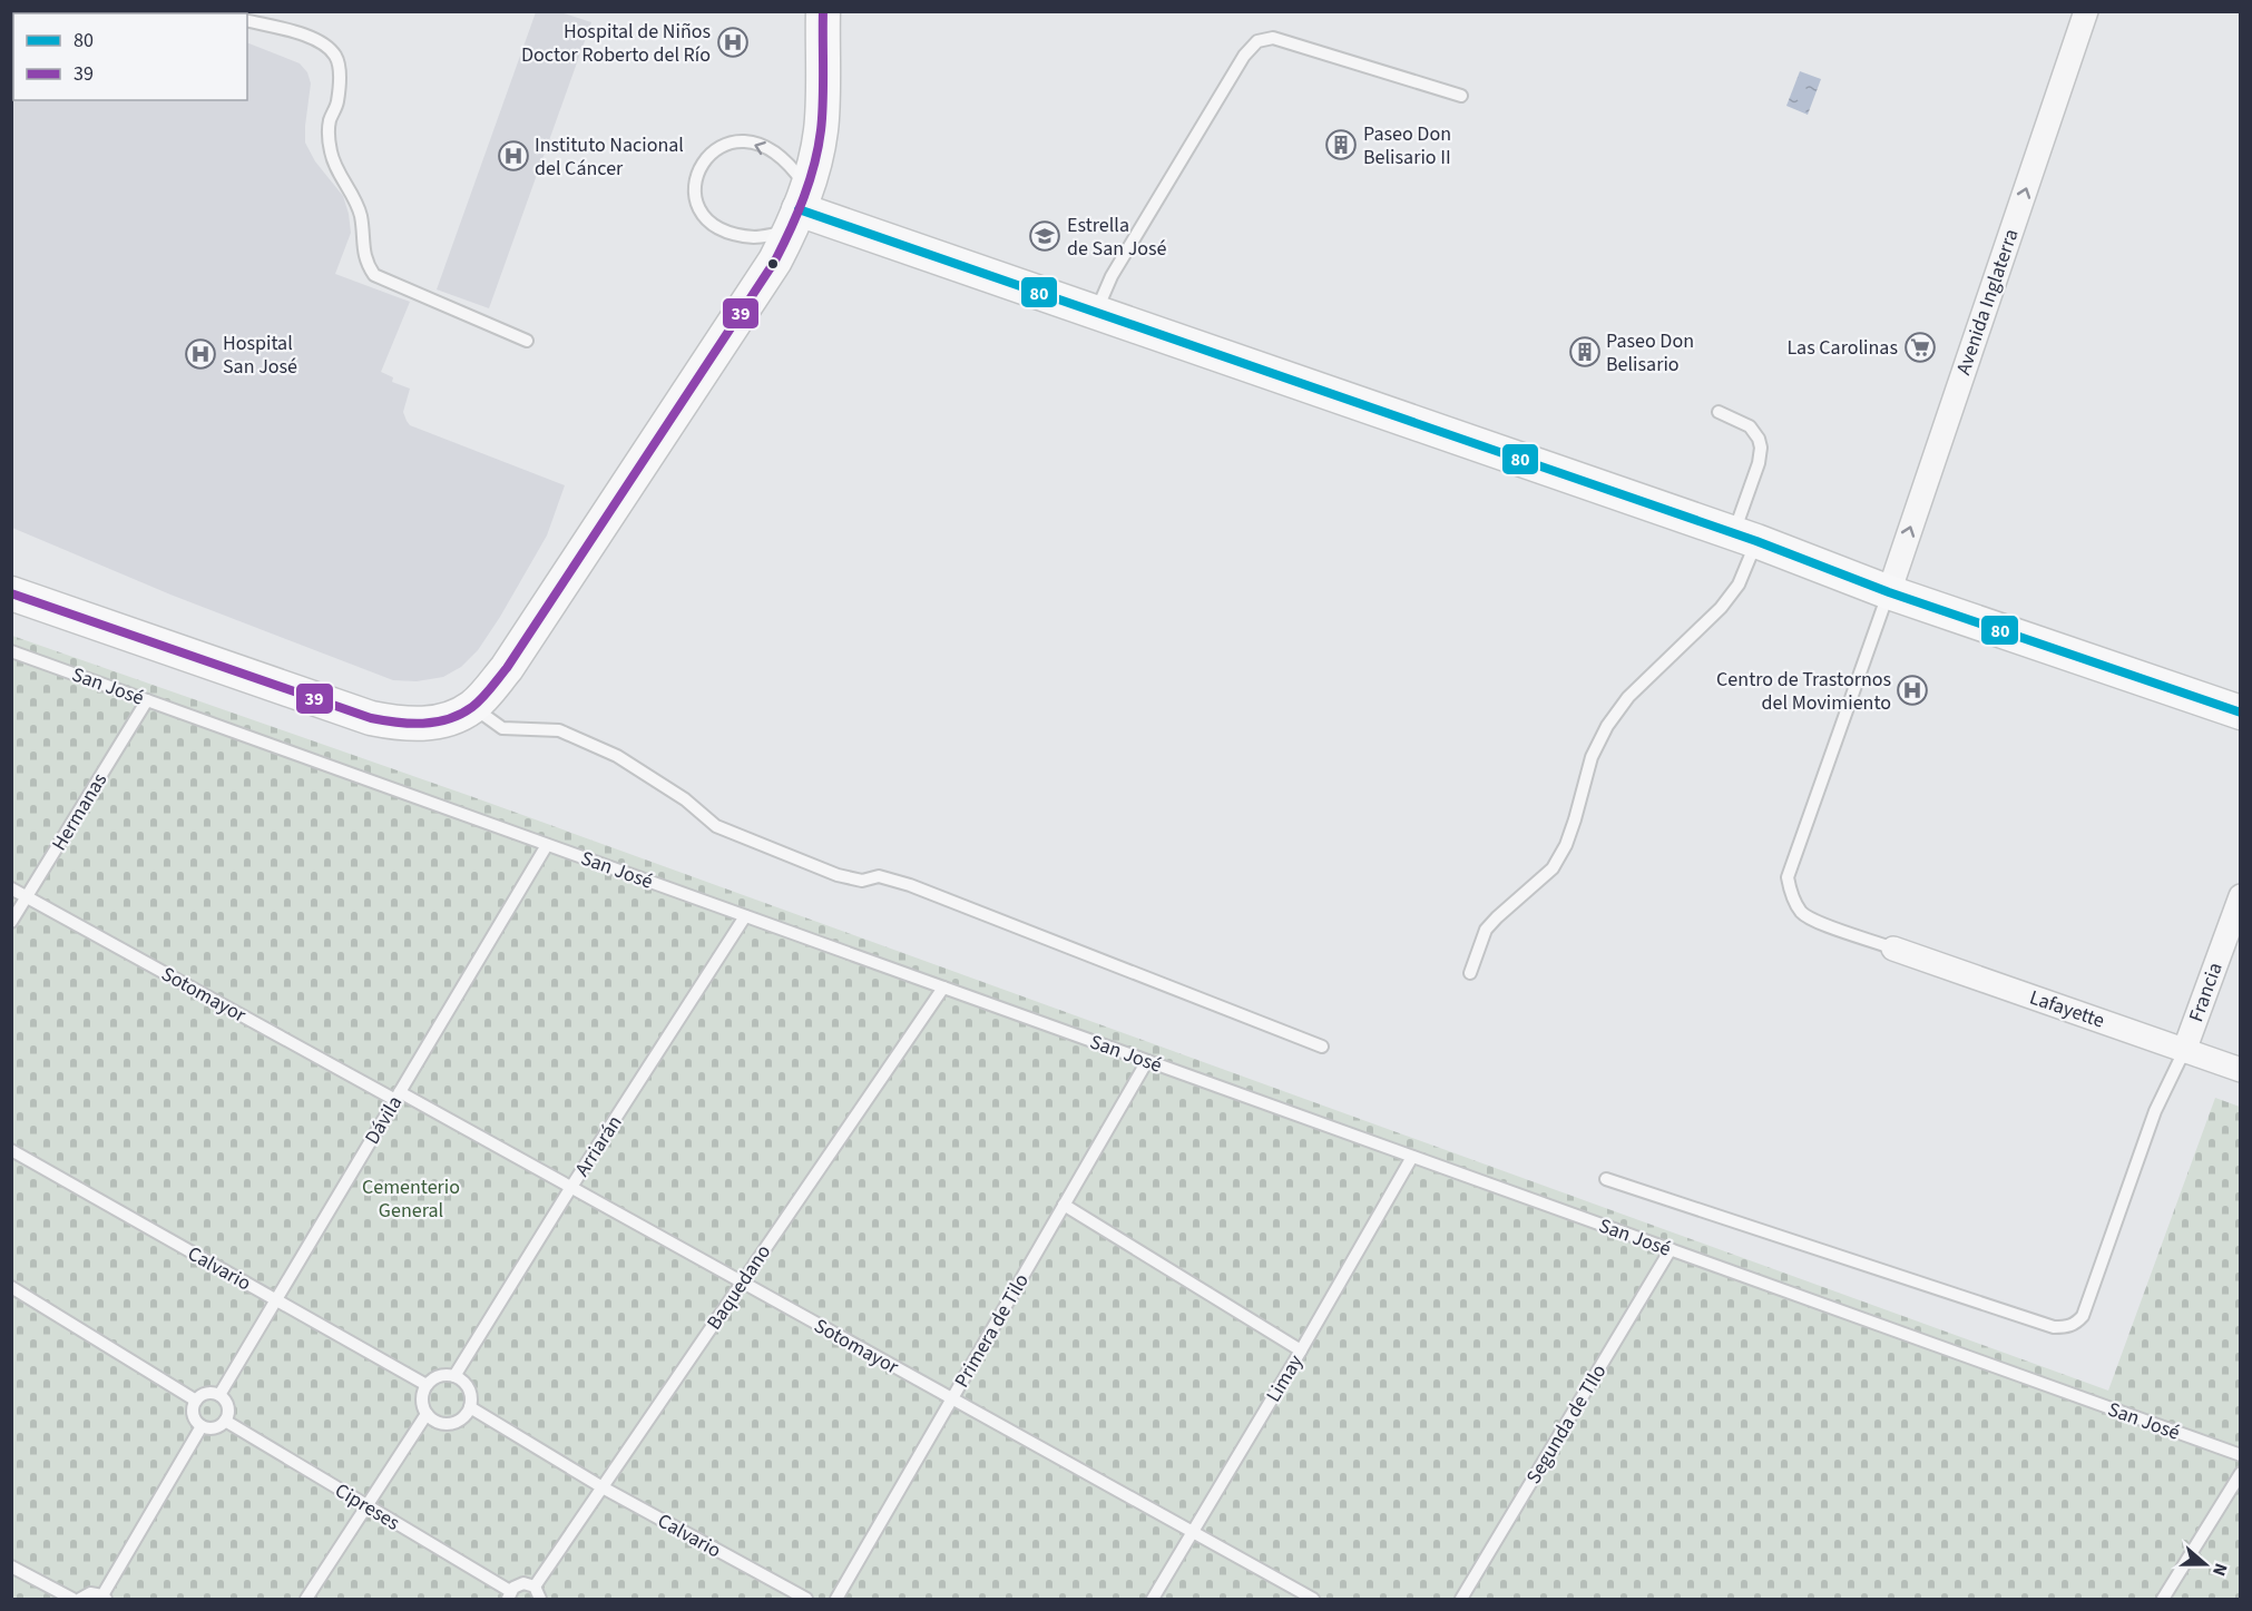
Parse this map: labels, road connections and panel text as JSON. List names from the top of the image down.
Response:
{
  "streets": {
    "street": ["Avenida Inglaterra", "Francia", "Lafayette"],
    "lane": [
      "San José",
      "Hermanas",
      "Sotomayor",
      "Dávila",
      "Arriarán",
      "Calvario",
      "Baquedano",
      "Primera de Tilo",
      "Limay",
      "Segunda de TIlo",
      "Cipreses"
    ]
  },
  "crossings": [
    ["San José", "Hermanas"],
    ["San José", "Dávila"],
    ["San José", "Arriarán"],
    ["San José", "Baquedano"],
    ["San José", "Primera de Tilo"],
    ["San José", "Limay"],
    ["San José", "Segunda de TIlo"],
    ["Hermanas", "Sotomayor"],
    ["Francia", "Lafayette"],
    ["Sotomayor", "Dávila"],
    ["Sotomayor", "Arriarán"],
    ["Sotomayor", "Baquedano"],
    ["Sotomayor", "Primera de Tilo"],
    ["Sotomayor", "Limay"],
    ["Dávila", "Calvario"],
    ["Dávila", "Cipreses"],
    ["Arriarán", "Calvario"],
    ["Calvario", "Baquedano"]
  ],
  "one_way": ["Avenida Inglaterra"],
  "parks": ["Cementerio General"],
  "places": {
    "hospital": [
      "Hospital de Niños Doctor Roberto del Río",
      "Instituto Nacional del Cáncer",
      "Hospital San José",
      "Centro de Trastornos del Movimiento"
    ],
    "building": ["Paseo Don Belisario II", "Paseo Don Belisario"],
    "school or university": ["Estrella de San José"],
    "supermarket": ["Las Carolinas"]
  },
  "lines": ["transit line 39", "transit line 80"],
  "legend": ["80", "39"],
  "north": "right"
}
